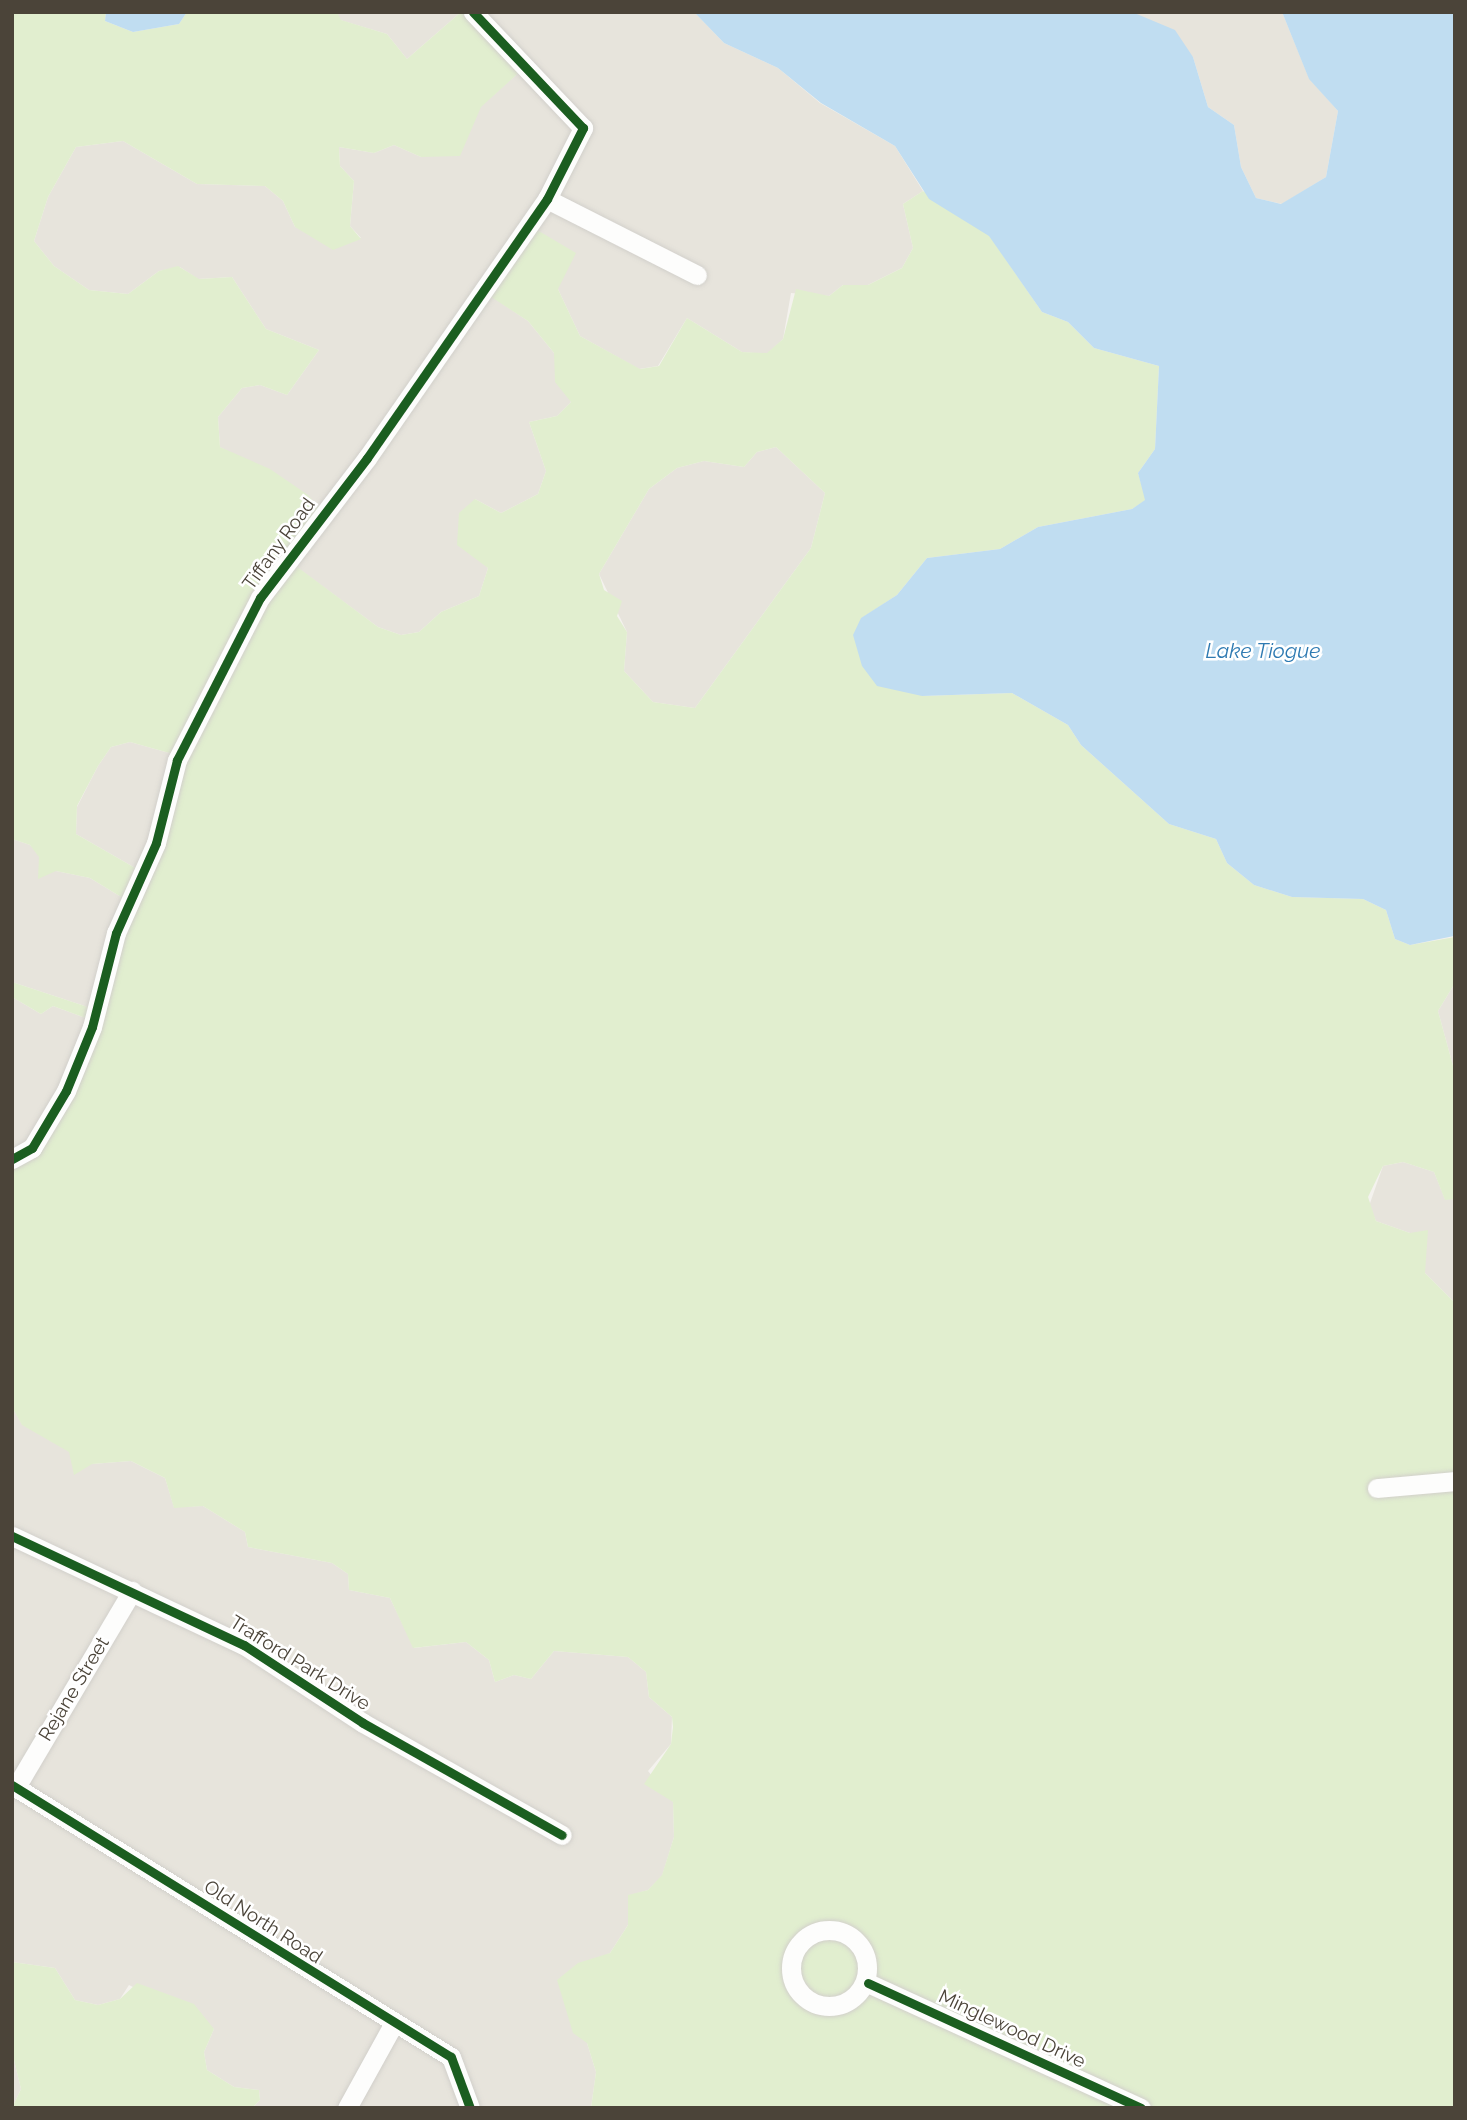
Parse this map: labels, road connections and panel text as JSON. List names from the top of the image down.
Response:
{
  "streets": {
    "street": [
      "Tiffany Road",
      "Trafford Park Drive",
      "Rejane Street",
      "Old North Road",
      "Minglewood Drive"
    ]
  },
  "crossings": [
    ["Trafford Park Drive", "Rejane Street"],
    ["Rejane Street", "Old North Road"]
  ],
  "water": ["Lake Tiogue"]
}
